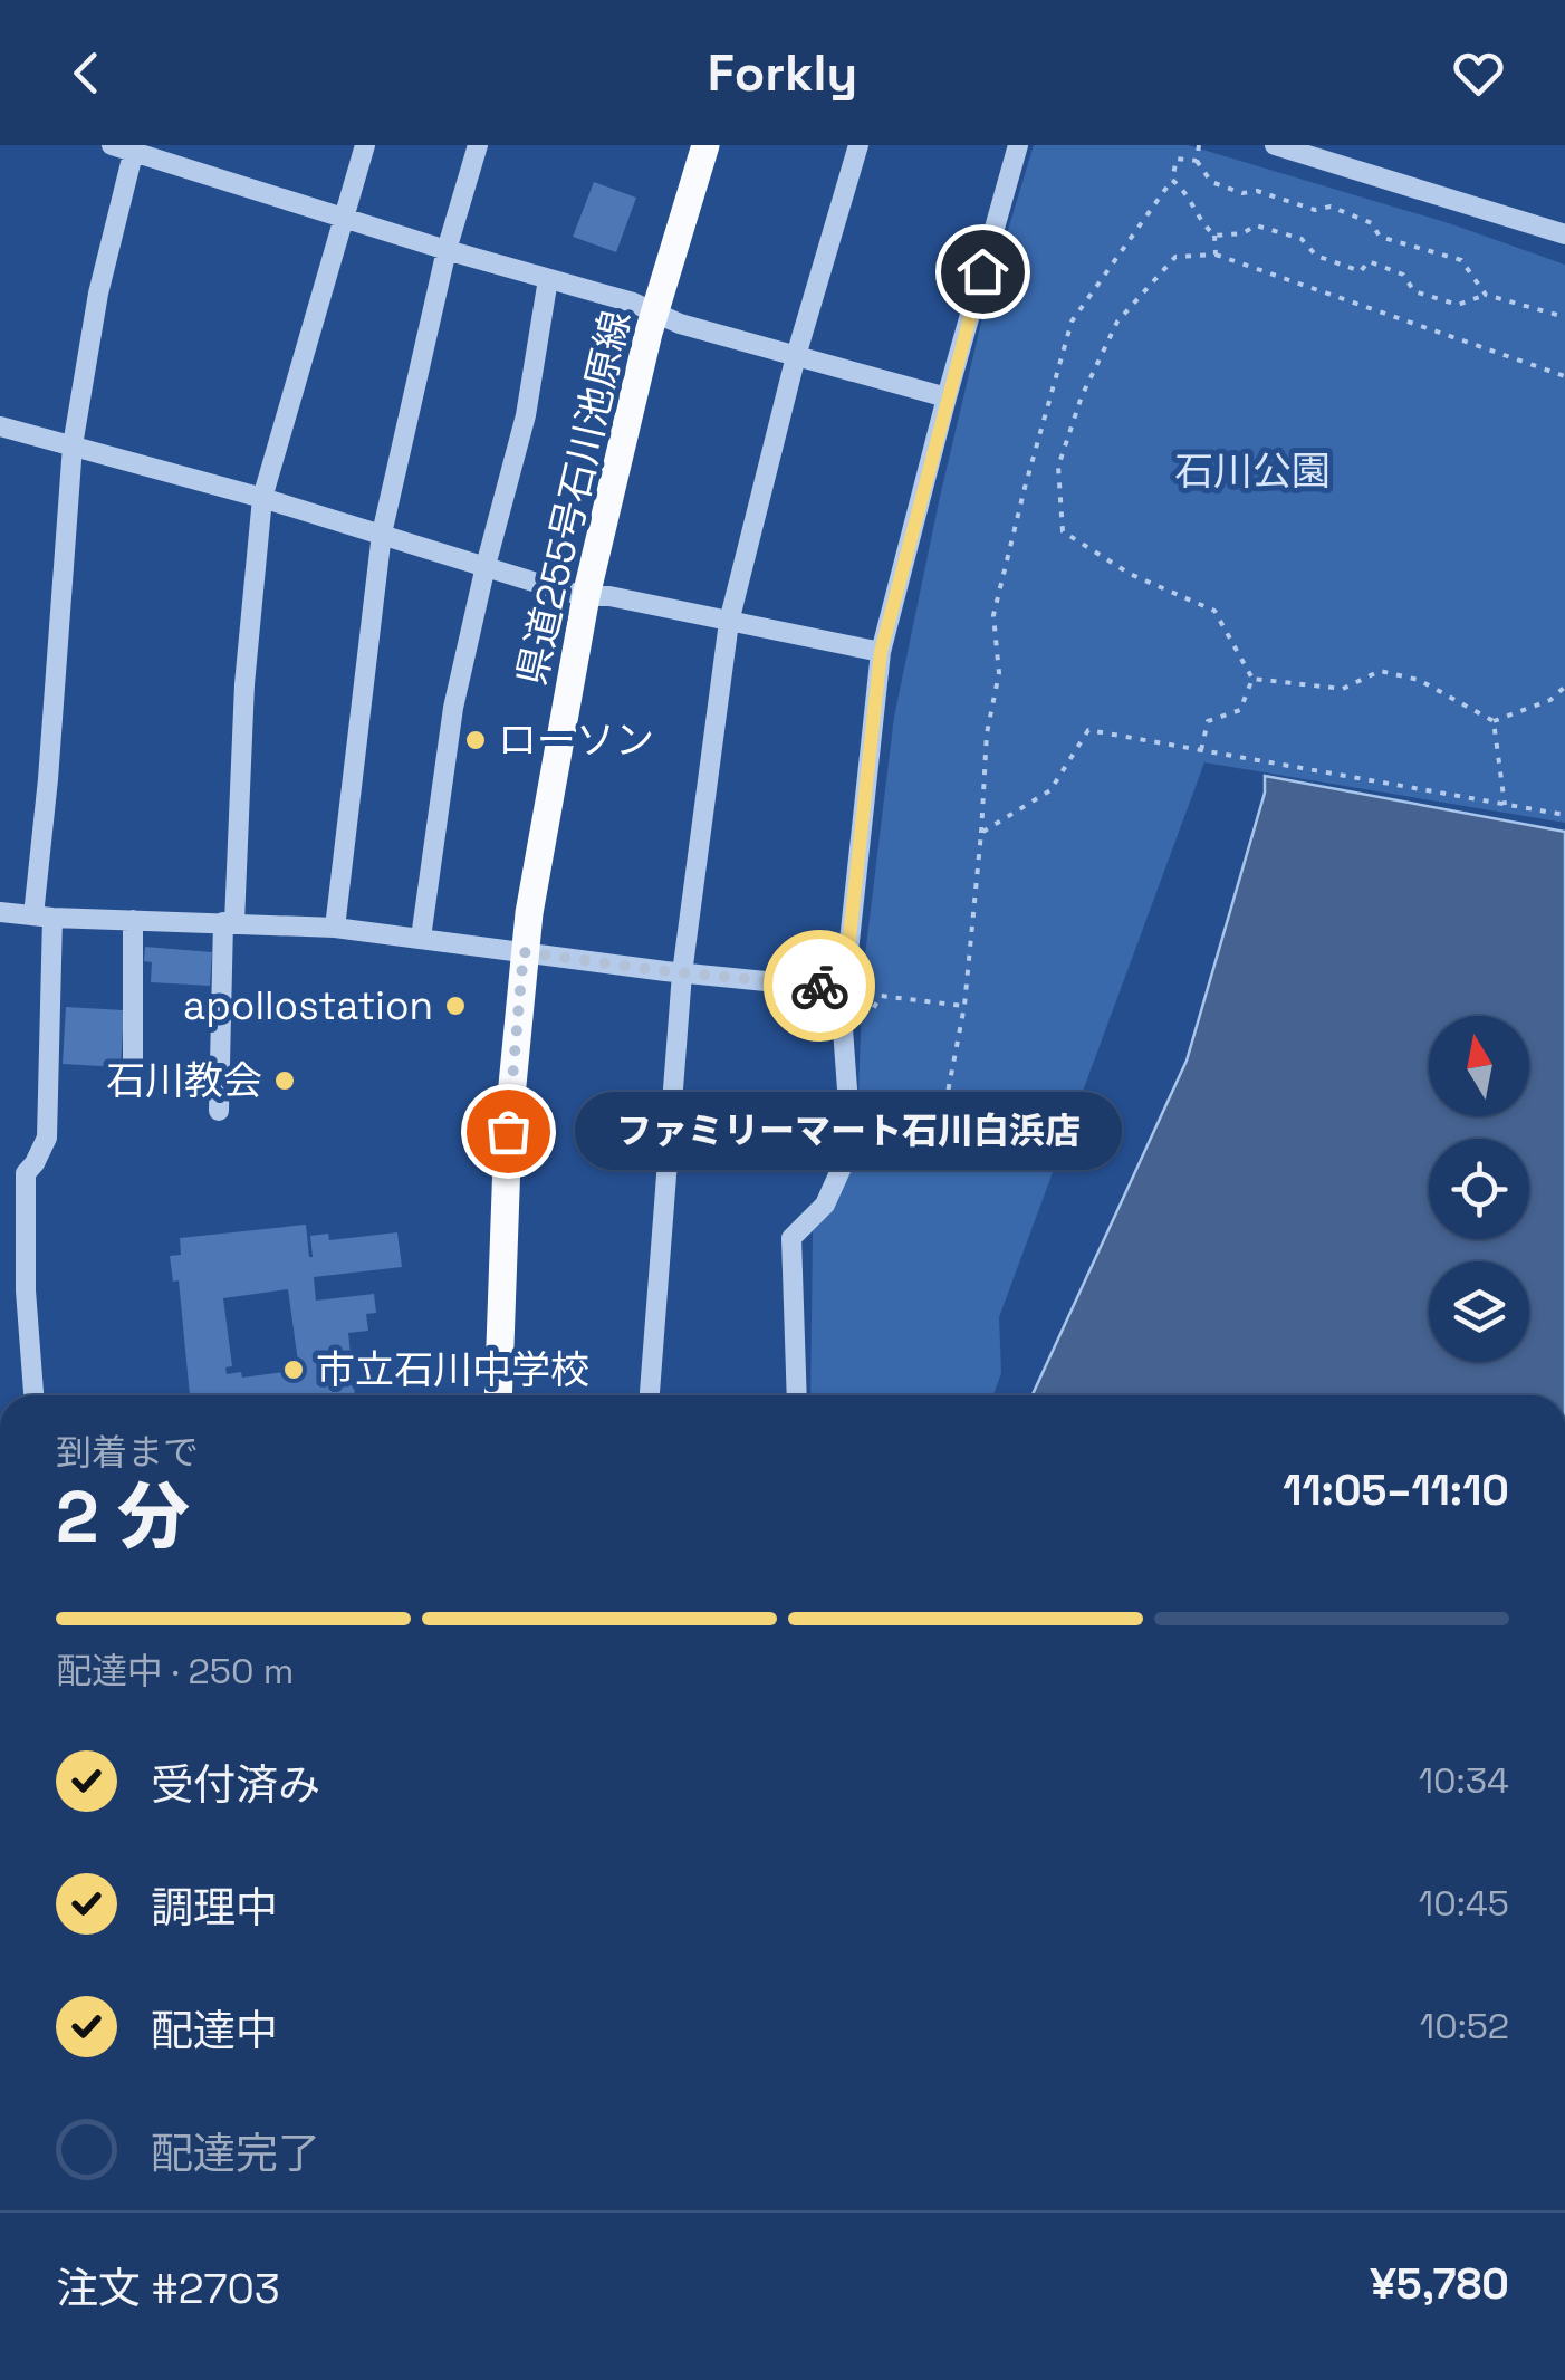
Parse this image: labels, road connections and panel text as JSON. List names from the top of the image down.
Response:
{
  "streets": {
    "main road": ["県道255号石川池原線"]
  },
  "parks": ["石川公園"],
  "places": [
    "ローソン",
    "apollostation",
    "石川教会",
    "ファミリーマート石川白浜店",
    "市立石川中学校"
  ],
  "north": "top",
  "page": {
    "header": "Forkly",
    "bubble": "ファミリーマート石川白浜店",
    "heading": ["2 分", "到着まで", "11:05–11:10"],
    "panel": ["注文 #2703", "¥5,780"],
    "bar": "配達中 · 250 m",
    "list": [
      ["受付済み", "10:34"],
      ["調理中", "10:45"],
      ["配達中", "10:52"],
      "配達完了"
    ]
  }
}
